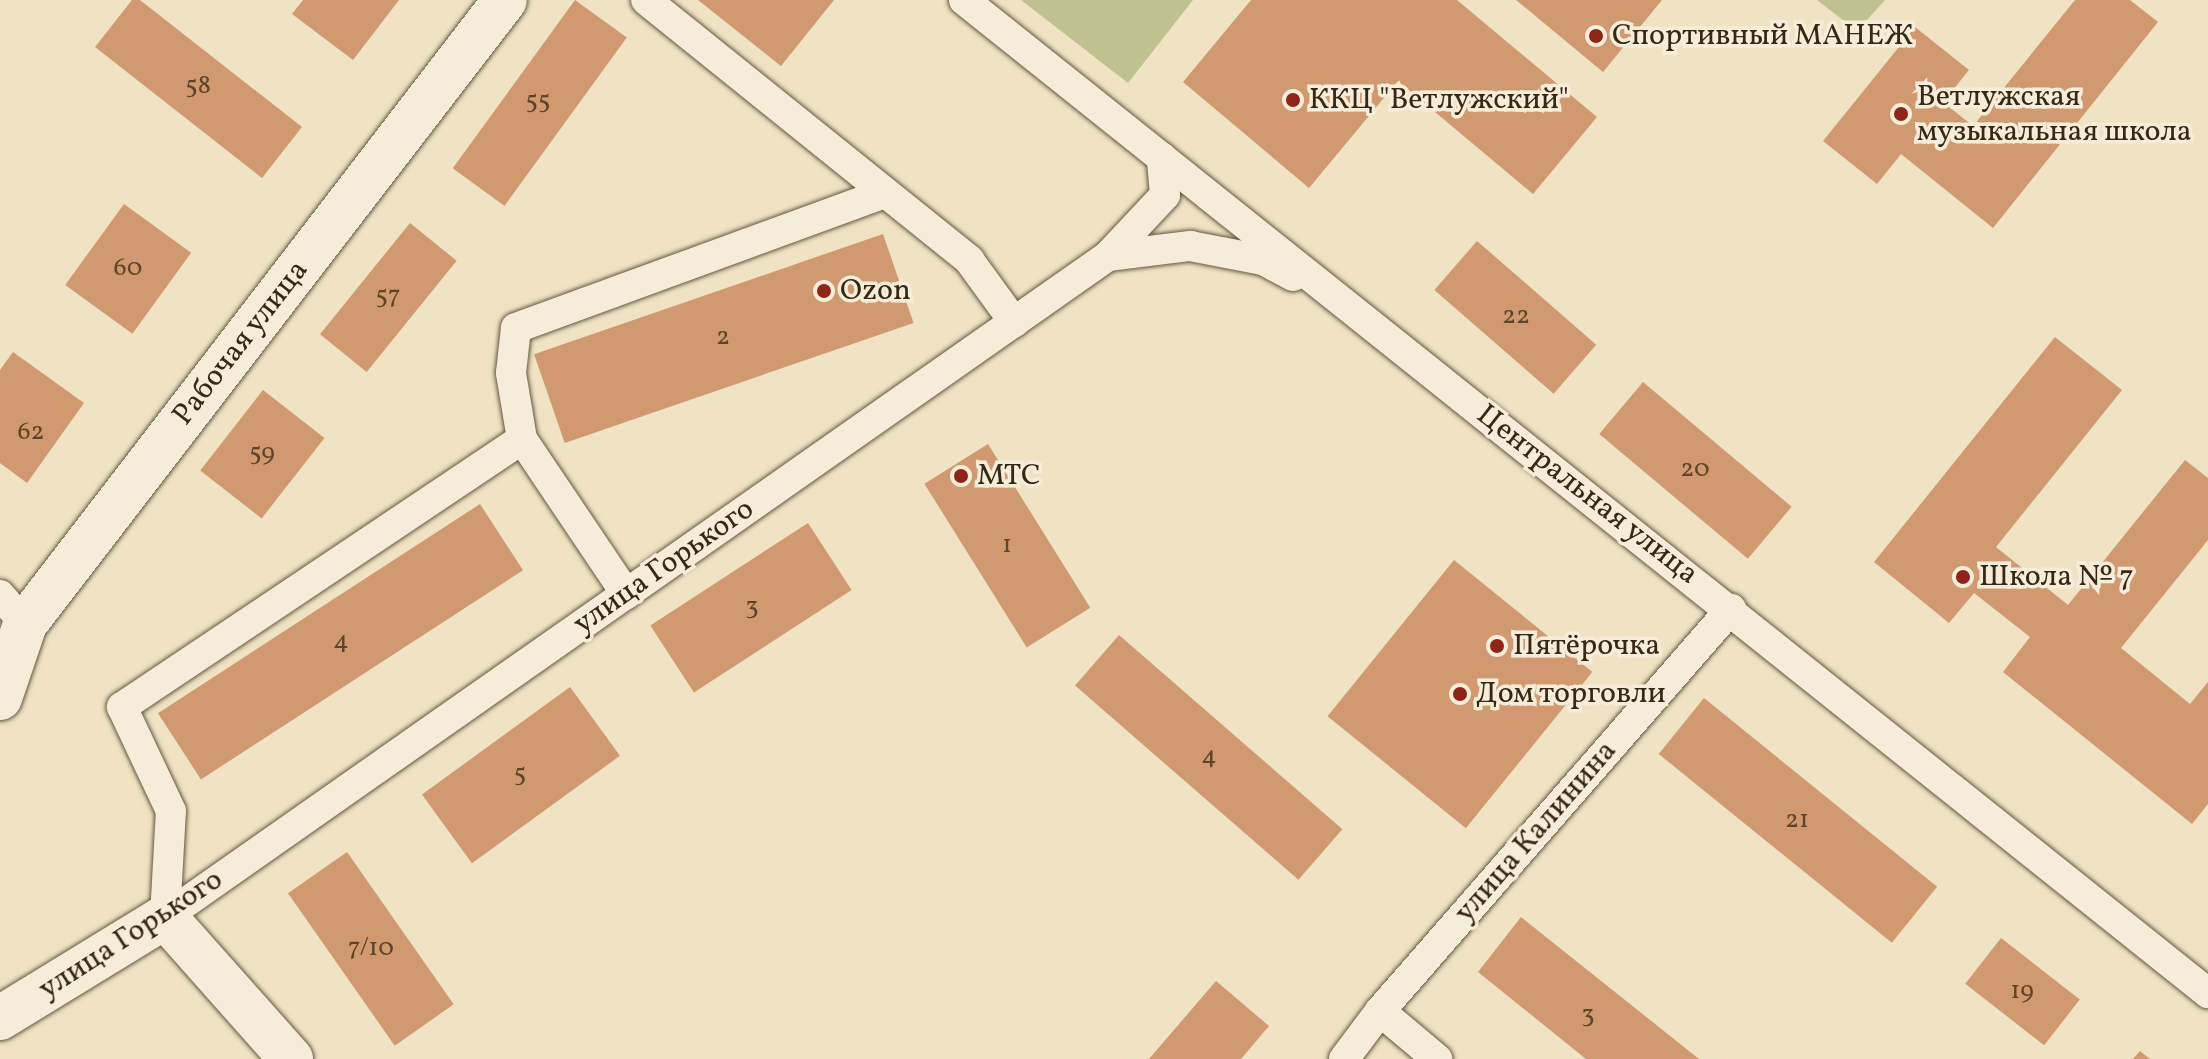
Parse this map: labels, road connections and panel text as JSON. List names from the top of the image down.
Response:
{
  "streets": {
    "street": [
      "Рабочая улица",
      "Центральная улица",
      "улица Горького",
      "улица Калинина"
    ]
  },
  "crossings": [
    ["Центральная улица", "улица Горького"],
    ["Центральная улица", "улица Калинина"]
  ],
  "places": [
    "Спортивный МАНЕЖ",
    "ККЦ \"Ветлужский\"",
    "Ветлужская музыкальная школа",
    "Ozon",
    "МТС",
    "Школа № 7",
    "Пятёрочка",
    "Дом торговли"
  ],
  "house_numbers": [
    "58",
    "55",
    "60",
    "57",
    "22",
    "2",
    "62",
    "59",
    "20",
    "1",
    "3",
    "4",
    "4",
    "5",
    "21",
    "7/10",
    "19",
    "3"
  ]
}
